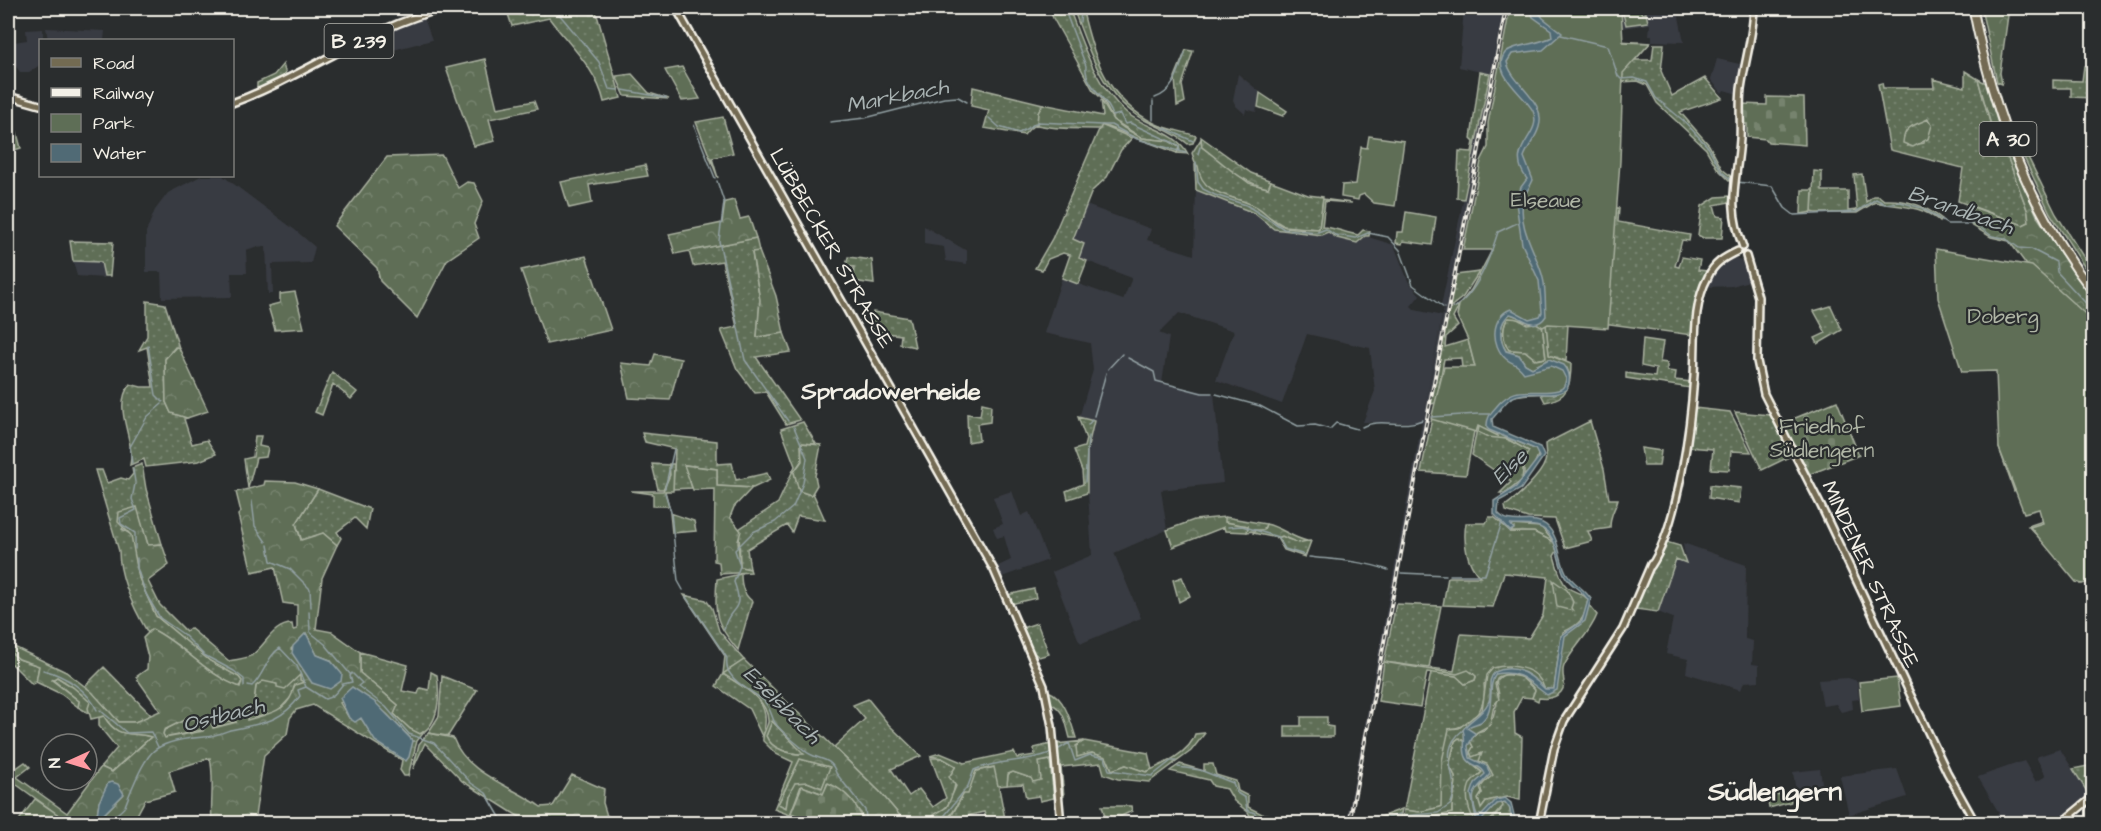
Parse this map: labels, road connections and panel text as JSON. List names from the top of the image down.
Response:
{
  "streets": {
    "highway": ["A 30"],
    "main road": ["B 239", "LÜBBECKER STRASSE", "MINDENER STRASSE"]
  },
  "districts": ["Spradowerheide", "Südlengern"],
  "water": [
    "Markbach",
    "Brandbach",
    "Else",
    "Eselsbach",
    "Ostbach"
  ],
  "parks": ["Elseaue", "Doberg", "Friedhof Südlengern"],
  "legend": [
    "Road",
    "Railway",
    "Park",
    "Water"
  ],
  "north": "left"
}
